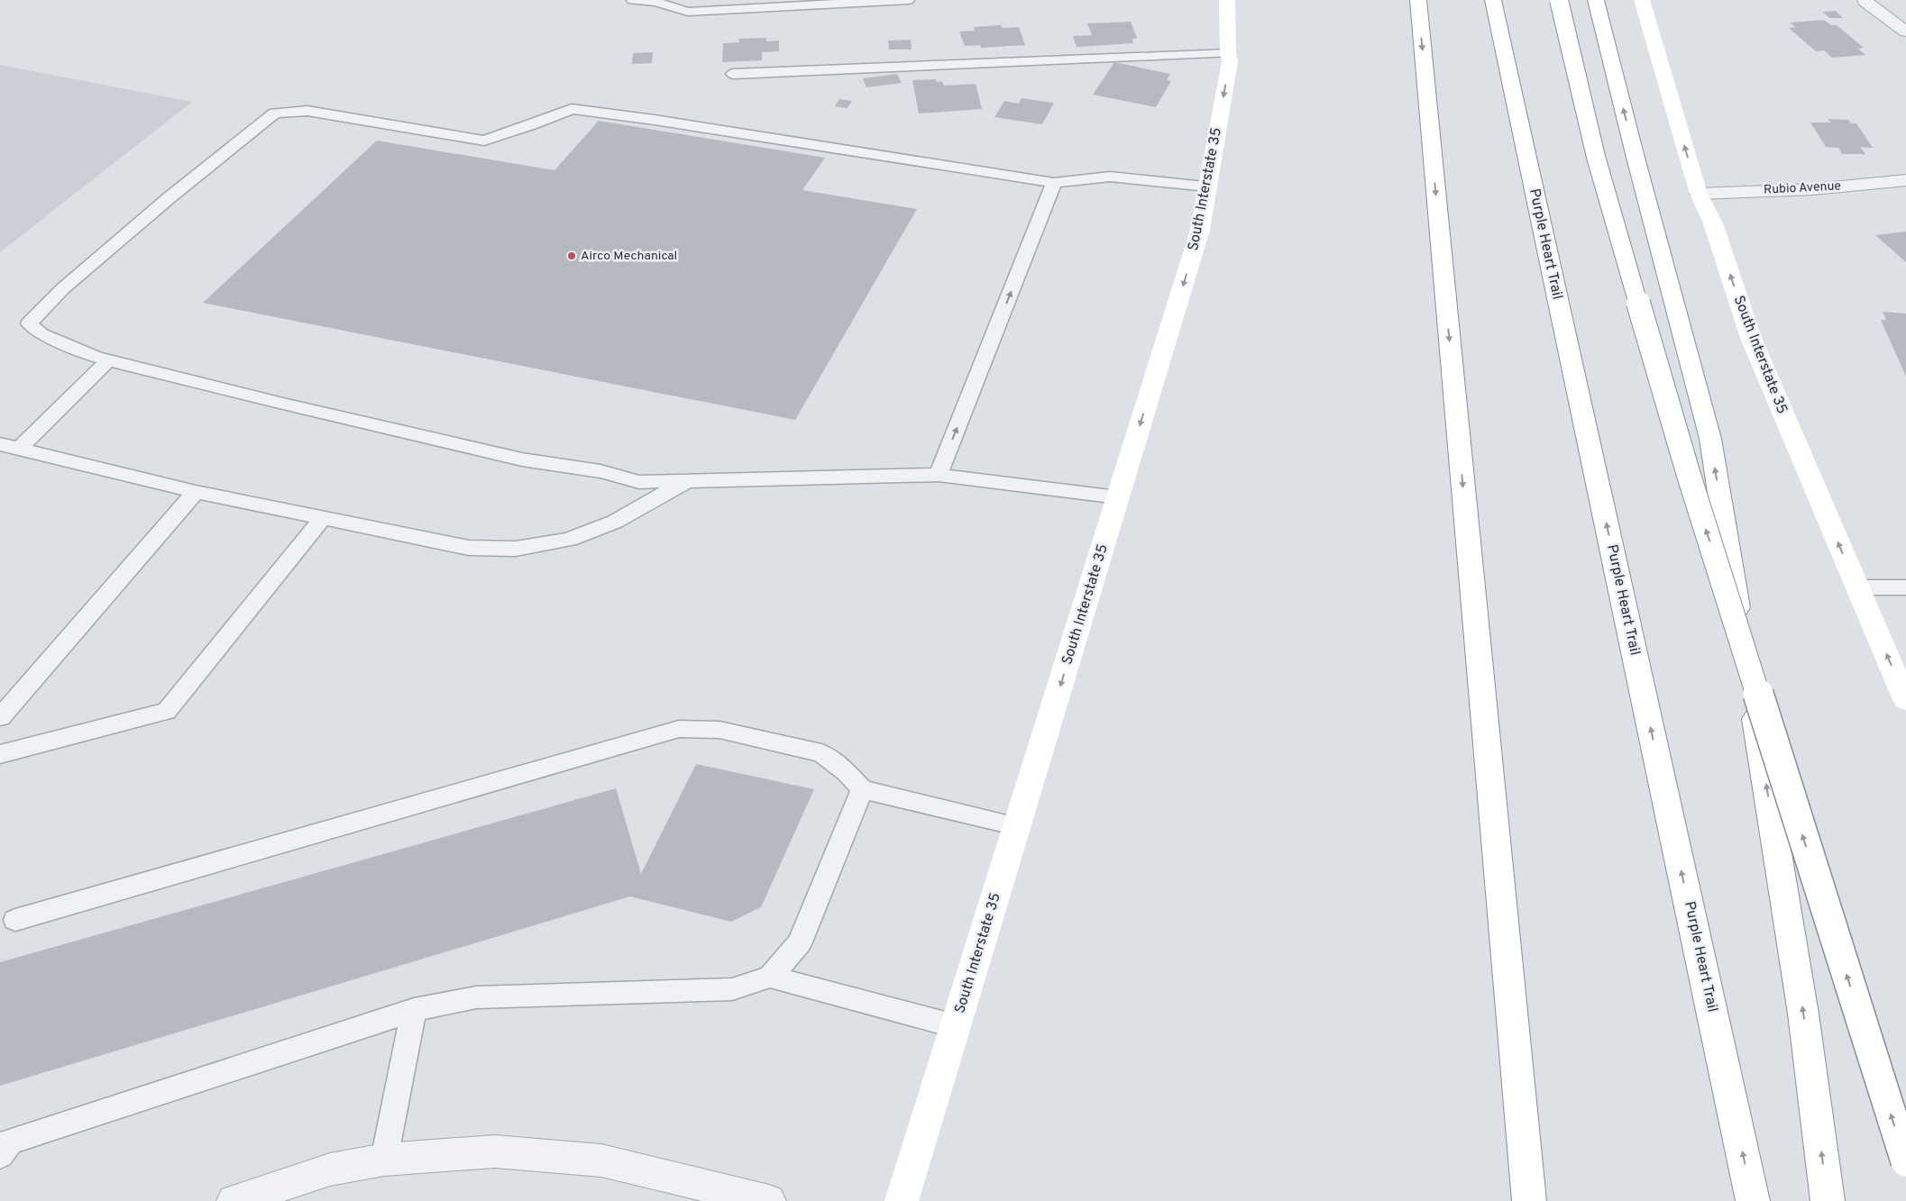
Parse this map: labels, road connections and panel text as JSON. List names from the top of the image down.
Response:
{
  "streets": {
    "main road": ["South Interstate 35", "Purple Heart Trail"],
    "street": ["Rubio Avenue"]
  },
  "crossings": [
    ["Rubio Avenue", "South Interstate 35"]
  ],
  "places": ["Airco Mechanical"]
}
